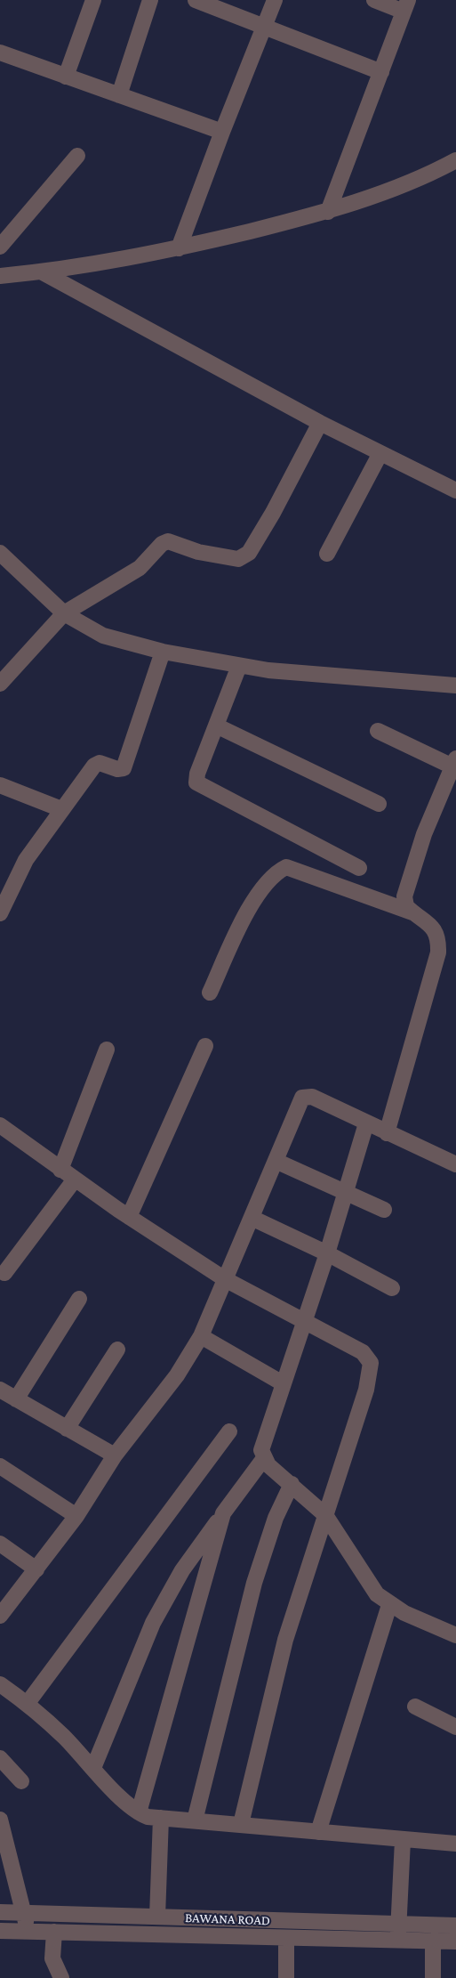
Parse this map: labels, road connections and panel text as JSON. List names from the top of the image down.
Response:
{
  "streets": {
    "street": ["BAWANA ROAD"]
  }
}
